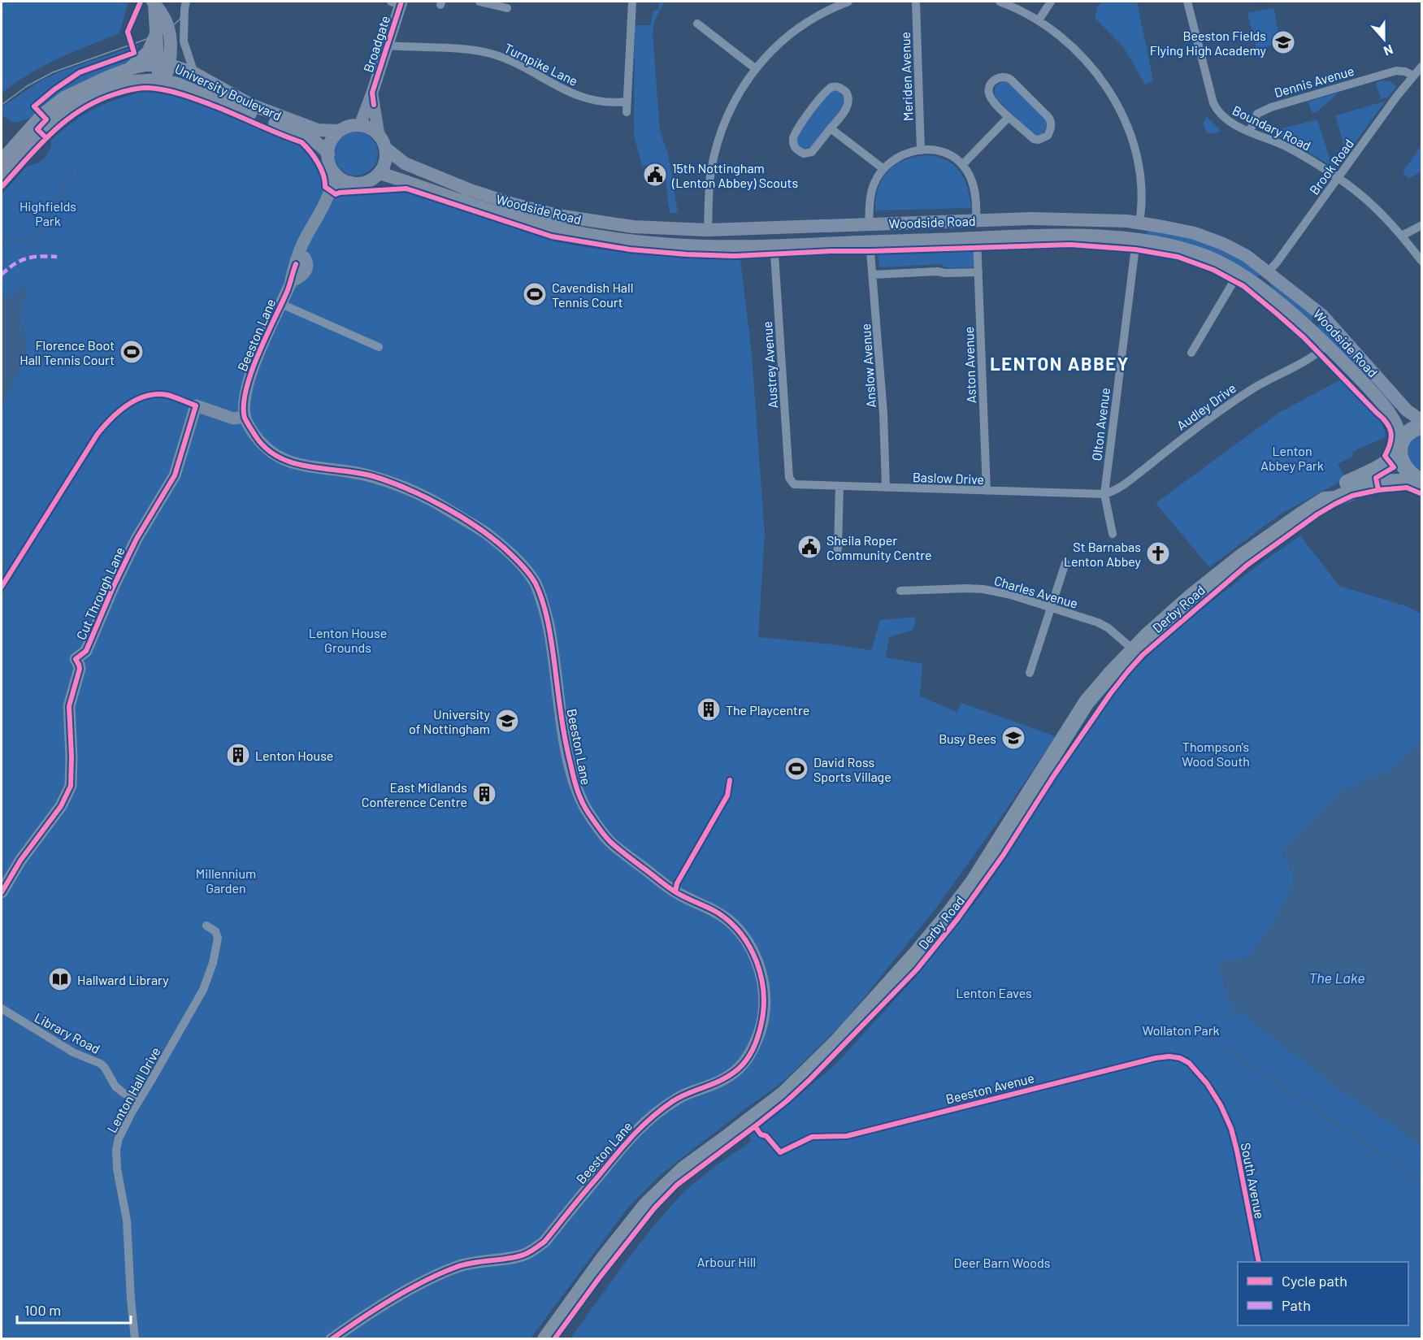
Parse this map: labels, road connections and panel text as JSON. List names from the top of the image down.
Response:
{
  "streets": {
    "highway": ["Derby Road"],
    "main road": ["University Boulevard", "Woodside Road"],
    "street": [
      "Broadgate",
      "Turnpike Lane",
      "Meriden Avenue",
      "Dennis Avenue",
      "Boundary Road",
      "Brook Road",
      "Beeston Lane",
      "Austrey Avenue",
      "Aston Avenue",
      "Anslow Avenue",
      "Audley Drive",
      "Olton Avenue",
      "Baslow Drive",
      "Charles Avenue",
      "Cut Through Lane",
      "Library Road",
      "Lenton Hall Drive"
    ],
    "cycle path": ["Beeston Avenue"]
  },
  "crossings": [
    ["Broadgate", "Turnpike Lane"],
    ["Broadgate", "University Boulevard"],
    ["Broadgate", "Woodside Road"],
    ["Dennis Avenue", "Boundary Road"],
    ["Dennis Avenue", "Brook Road"],
    ["University Boulevard", "Woodside Road"],
    ["Boundary Road", "Brook Road"],
    ["Brook Road", "Woodside Road"],
    ["Woodside Road", "Austrey Avenue"],
    ["Woodside Road", "Aston Avenue"],
    ["Woodside Road", "Anslow Avenue"],
    ["Woodside Road", "Audley Drive"],
    ["Woodside Road", "Olton Avenue"],
    ["Woodside Road", "Derby Road"],
    ["Beeston Lane", "Cut Through Lane"],
    ["Austrey Avenue", "Baslow Drive"],
    ["Aston Avenue", "Baslow Drive"],
    ["Anslow Avenue", "Baslow Drive"],
    ["Audley Drive", "Olton Avenue"],
    ["Audley Drive", "Baslow Drive"],
    ["Olton Avenue", "Baslow Drive"],
    ["Charles Avenue", "Derby Road"],
    ["Library Road", "Lenton Hall Drive"]
  ],
  "districts": ["LENTON ABBEY"],
  "water": ["The Lake"],
  "parks": [
    "Highfields Park",
    "Lenton Abbey Park",
    "Lenton House Grounds",
    "Thompson's Wood South",
    "Millennium Garden",
    "Lenton Eaves",
    "Wollaton Park",
    "Arbour Hill",
    "Deer Barn Woods"
  ],
  "places": {
    "school or university": ["Beeston Fields Flying High Academy", "University of Nottingham", "Busy Bees"],
    "public building": ["15th Nottingham (Lenton Abbey) Scouts", "Sheila Roper Community Centre"],
    "sports": ["Cavendish Hall Tennis Court", "Florence Boot Hall Tennis Court", "David Ross Sports Village"],
    "church": ["St Barnabas Lenton Abbey"],
    "building": ["The Playcentre", "Lenton House", "East Midlands Conference Centre"],
    "library": ["Hallward Library"]
  },
  "legend": ["Cycle path", "Path"],
  "scale_bar": "100 m",
  "north": "bottom"
}
